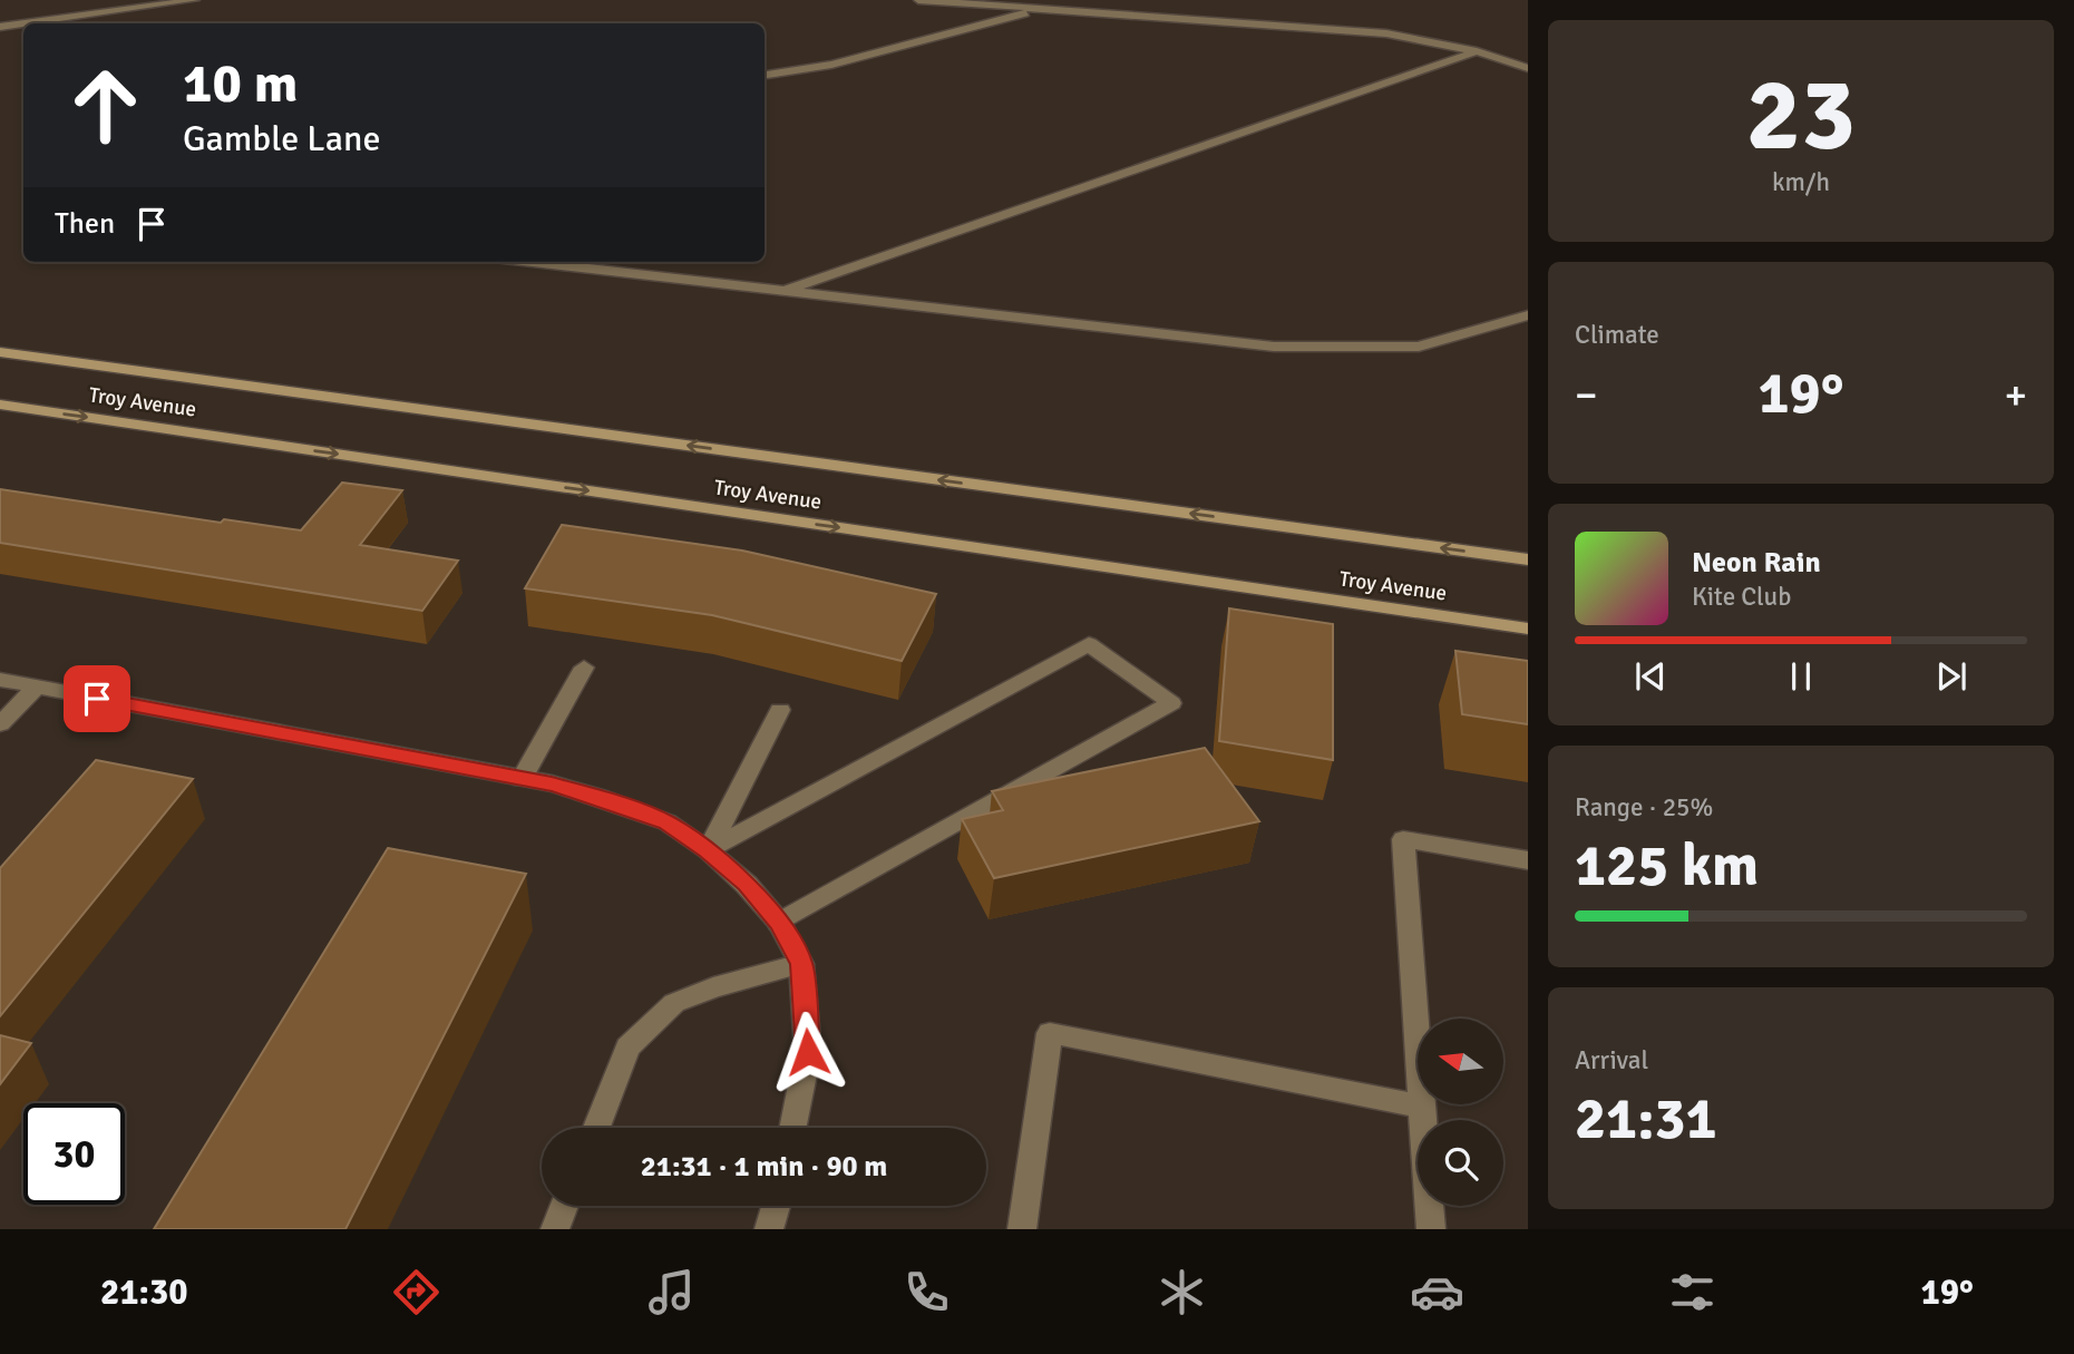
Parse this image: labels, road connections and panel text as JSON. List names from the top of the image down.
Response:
{
  "streets": {
    "main road": ["Troy Avenue"]
  },
  "north": "left",
  "page": {
    "tile": [
      ["23", "km/h"],
      "Climate",
      ["Range · 25%", "125 km"],
      ["Arrival", "21:31"]
    ],
    "turn": ["10 m", "Gamble Lane"],
    "then": "Then",
    "heat": ["−", "19°", "+"],
    "song": ["Neon Rain", "Kite Club"],
    "limit": "30",
    "trip": "21:31 · 1 min · 90 m",
    "tabs": ["21:30", "19°"]
  }
}
